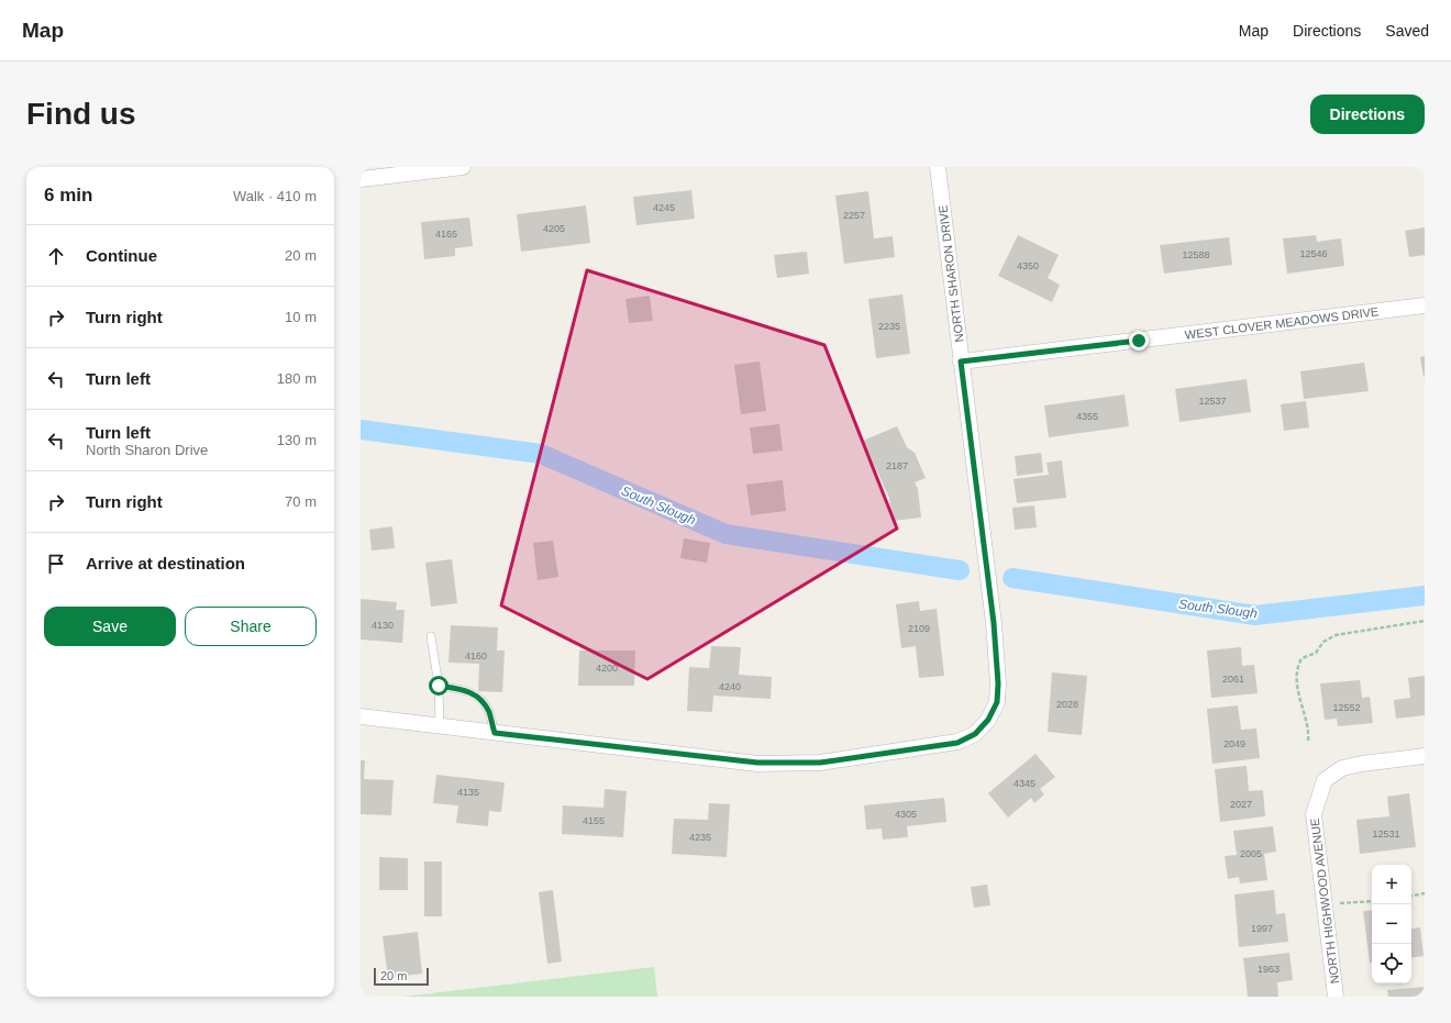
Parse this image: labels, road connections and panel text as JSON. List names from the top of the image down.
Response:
{
  "streets": {
    "street": ["NORTH SHARON DRIVE", "WEST CLOVER MEADOWS DRIVE", "NORTH HIGHWOOD AVENUE"]
  },
  "crossings": [
    ["NORTH SHARON DRIVE", "WEST CLOVER MEADOWS DRIVE"]
  ],
  "water": ["South Slough"],
  "house_numbers": [
    "4245",
    "2257",
    "4205",
    "4165",
    "12546",
    "12588",
    "4350",
    "2235",
    "12537",
    "4355",
    "2187",
    "4130",
    "2109",
    "4160",
    "4200",
    "2061",
    "4240",
    "2028",
    "12552",
    "2049",
    "4345",
    "4135",
    "2027",
    "4305",
    "4155",
    "12531",
    "4235",
    "2005",
    "1997",
    "1963"
  ],
  "scale_bar": "20 m",
  "page": {
    "header": "Map",
    "nav": ["Map", "Directions", "Saved"],
    "buttons": [
      "Directions",
      ["Save", "Share"]
    ],
    "title": "Find us",
    "heading": ["6 min", "Walk · 410 m"],
    "list": [
      ["Continue", "20 m"],
      ["Turn right", "10 m"],
      ["Turn left", "180 m"],
      ["Turn left", "North Sharon Drive", "130 m"],
      ["Turn right", "70 m"],
      "Arrive at destination"
    ],
    "map_buttons": ["+", "−"],
    "scale": "20 m"
  }
}
